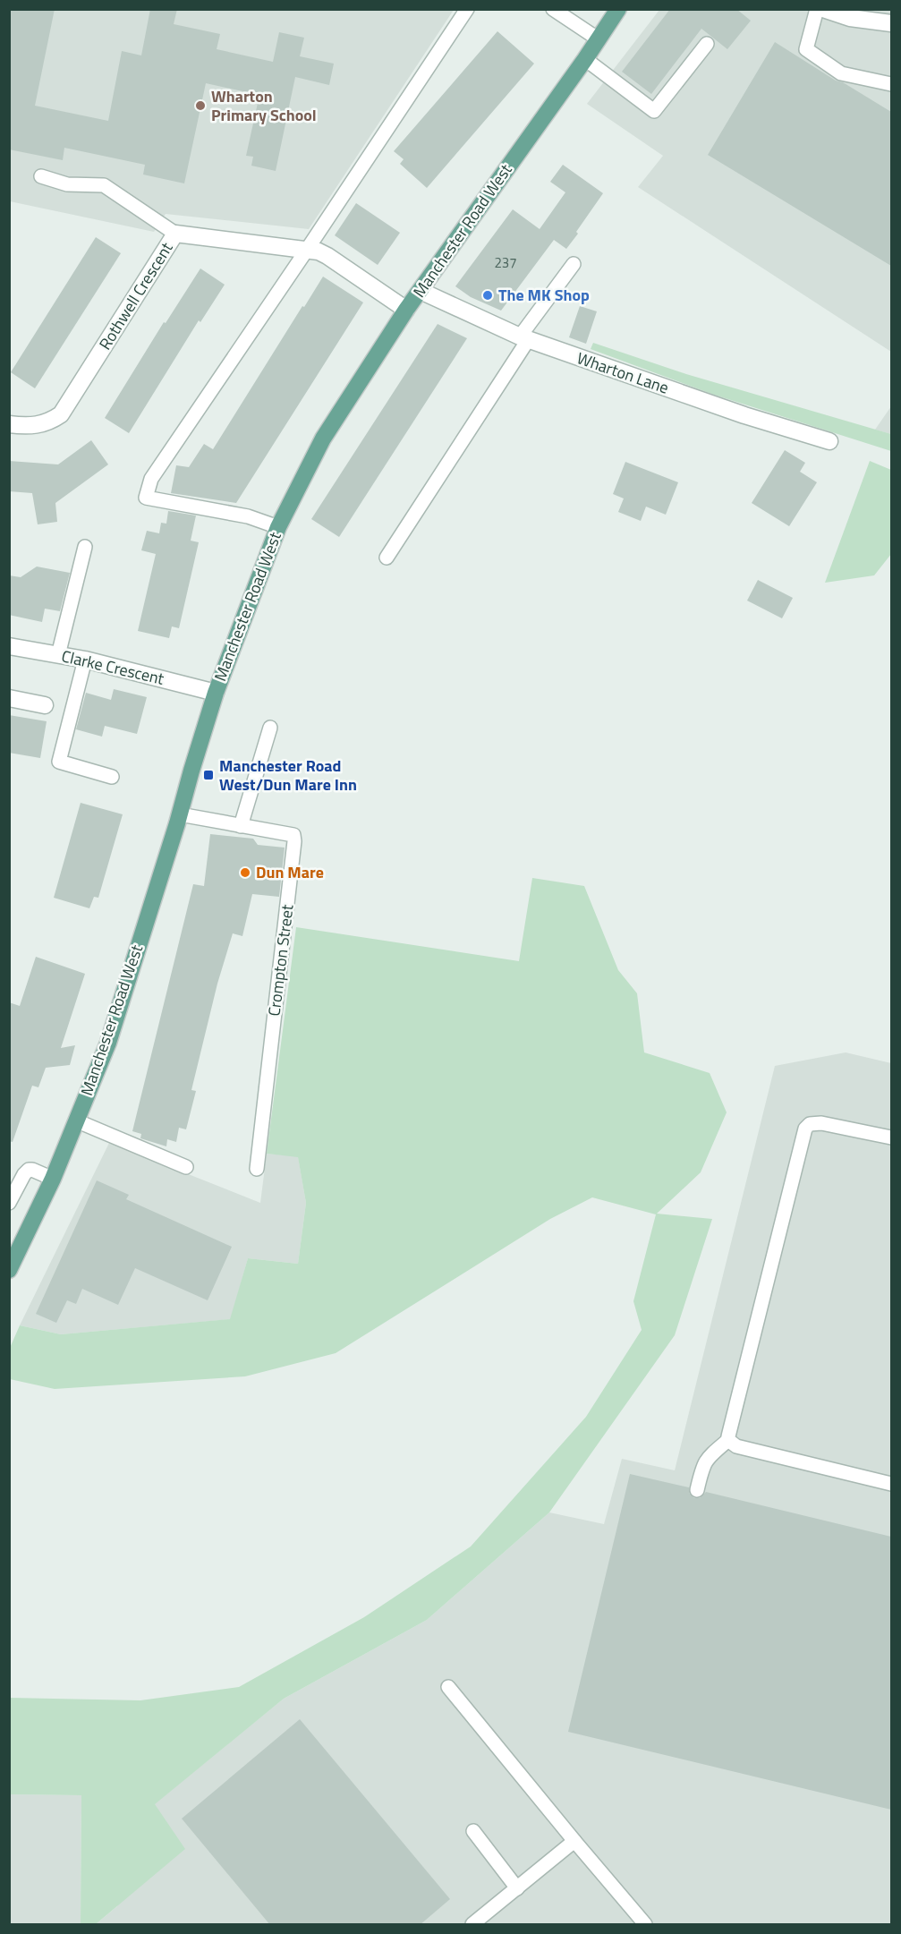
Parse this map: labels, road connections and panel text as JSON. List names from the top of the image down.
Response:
{
  "streets": {
    "main road": ["Manchester Road West"],
    "street": ["Rothwell Crescent", "Wharton Lane", "Clarke Crescent"],
    "lane": ["Crompton Street"]
  },
  "crossings": [
    ["Manchester Road West", "Rothwell Crescent"],
    ["Manchester Road West", "Wharton Lane"],
    ["Manchester Road West", "Clarke Crescent"],
    ["Manchester Road West", "Crompton Street"]
  ],
  "places": {
    "other": ["Wharton Primary School", "The MK Shop", "Dun Mare"],
    "transit": ["Manchester Road West/Dun Mare Inn"]
  },
  "house_numbers": ["237"]
}
